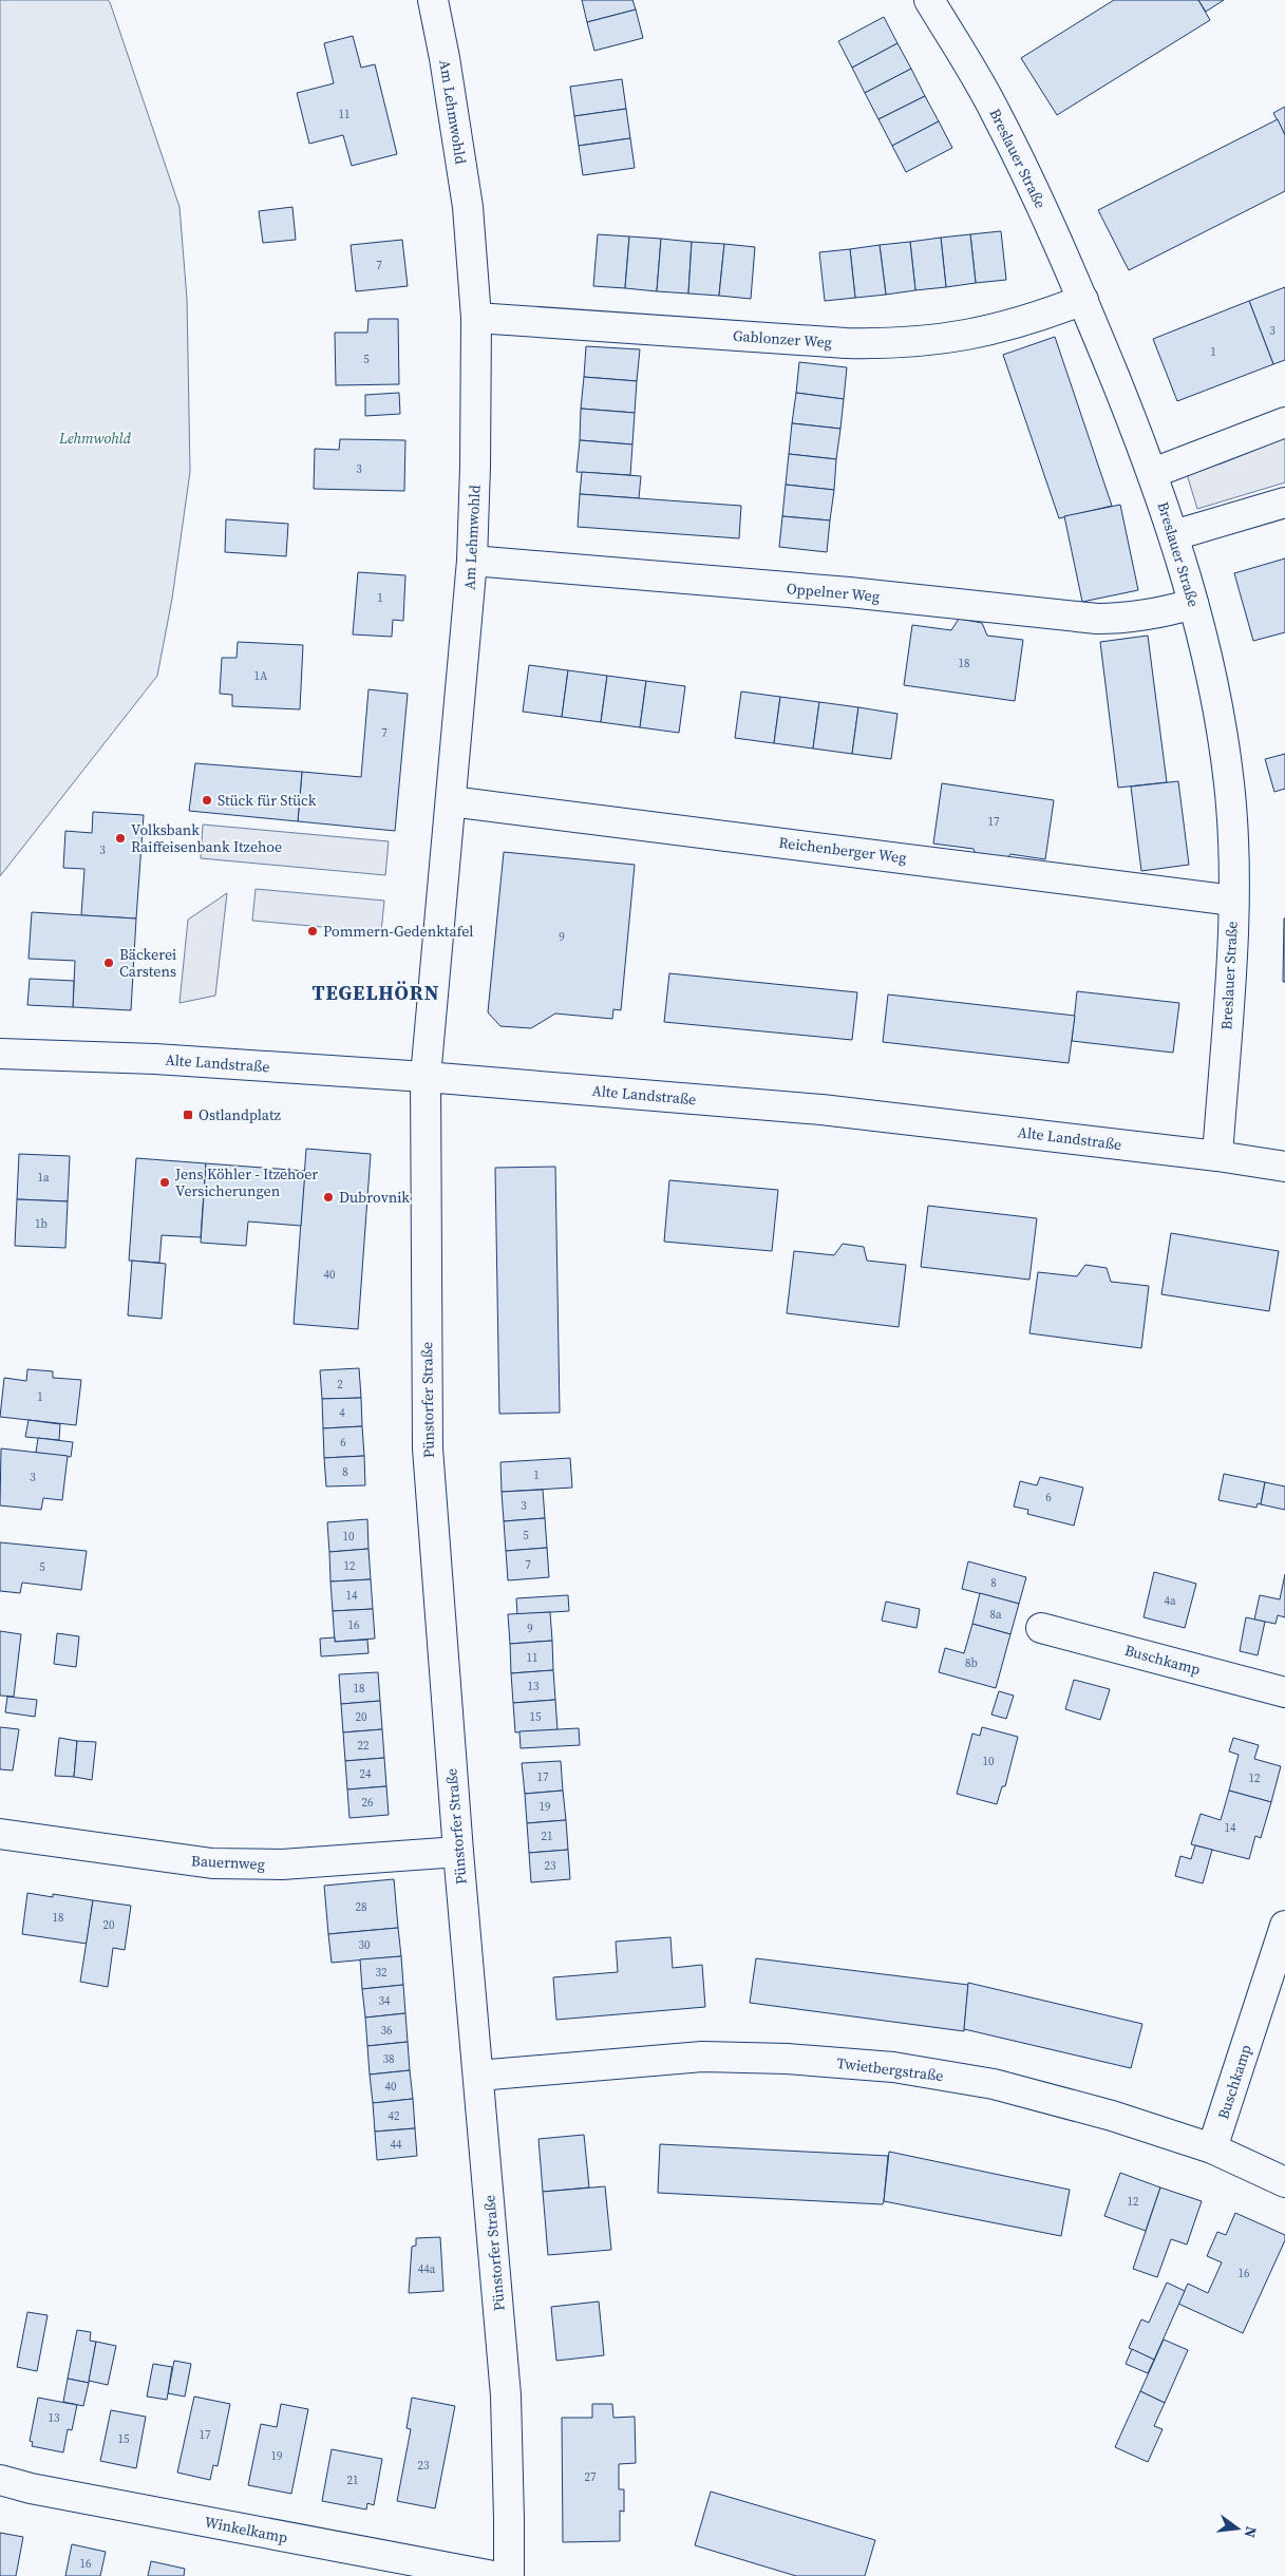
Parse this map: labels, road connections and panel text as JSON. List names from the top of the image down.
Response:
{
  "streets": {
    "street": [
      "Am Lehmwohld",
      "Breslauer Straße",
      "Gablonzer Weg",
      "Oppelner Weg",
      "Reichenberger Weg",
      "Alte Landstraße",
      "Pünstorfer Straße",
      "Buschkamp",
      "Bauernweg",
      "Twietbergstraße",
      "Winkelkamp"
    ]
  },
  "crossings": [
    ["Am Lehmwohld", "Gablonzer Weg"],
    ["Am Lehmwohld", "Oppelner Weg"],
    ["Am Lehmwohld", "Reichenberger Weg"],
    ["Am Lehmwohld", "Alte Landstraße"],
    ["Am Lehmwohld", "Pünstorfer Straße"],
    ["Breslauer Straße", "Gablonzer Weg"],
    ["Breslauer Straße", "Oppelner Weg"],
    ["Breslauer Straße", "Reichenberger Weg"],
    ["Breslauer Straße", "Alte Landstraße"],
    ["Alte Landstraße", "Pünstorfer Straße"],
    ["Pünstorfer Straße", "Bauernweg"],
    ["Pünstorfer Straße", "Twietbergstraße"],
    ["Buschkamp", "Twietbergstraße"]
  ],
  "districts": ["TEGELHÖRN"],
  "parks": ["Lehmwohld"],
  "places": {
    "other": [
      "Stück für Stück",
      "Volksbank Raiffeisenbank Itzehoe",
      "Pommern-Gedenktafel",
      "Bäckerei Carstens",
      "Jens Köhler - Itzehoer Versicherungen",
      "Dubrovnik"
    ],
    "transit": ["Ostlandplatz"]
  },
  "house_numbers": [
    "11",
    "7",
    "3",
    "1",
    "5",
    "3",
    "1",
    "18",
    "1A",
    "7",
    "17",
    "3",
    "9",
    "1a",
    "1b",
    "40",
    "2",
    "1",
    "4",
    "6",
    "8",
    "1",
    "3",
    "6",
    "3",
    "5",
    "10",
    "7",
    "12",
    "5",
    "8",
    "14",
    "4a",
    "8a",
    "16",
    "9",
    "11",
    "8b",
    "13",
    "18",
    "20",
    "15",
    "22",
    "10",
    "24",
    "17",
    "12",
    "26",
    "19",
    "14",
    "21",
    "23",
    "28",
    "18",
    "20",
    "30",
    "32",
    "34",
    "36",
    "38",
    "40",
    "42",
    "44",
    "12",
    "44a",
    "16",
    "13",
    "17",
    "15",
    "19",
    "23",
    "27",
    "21",
    "16"
  ],
  "north": "right"
}
